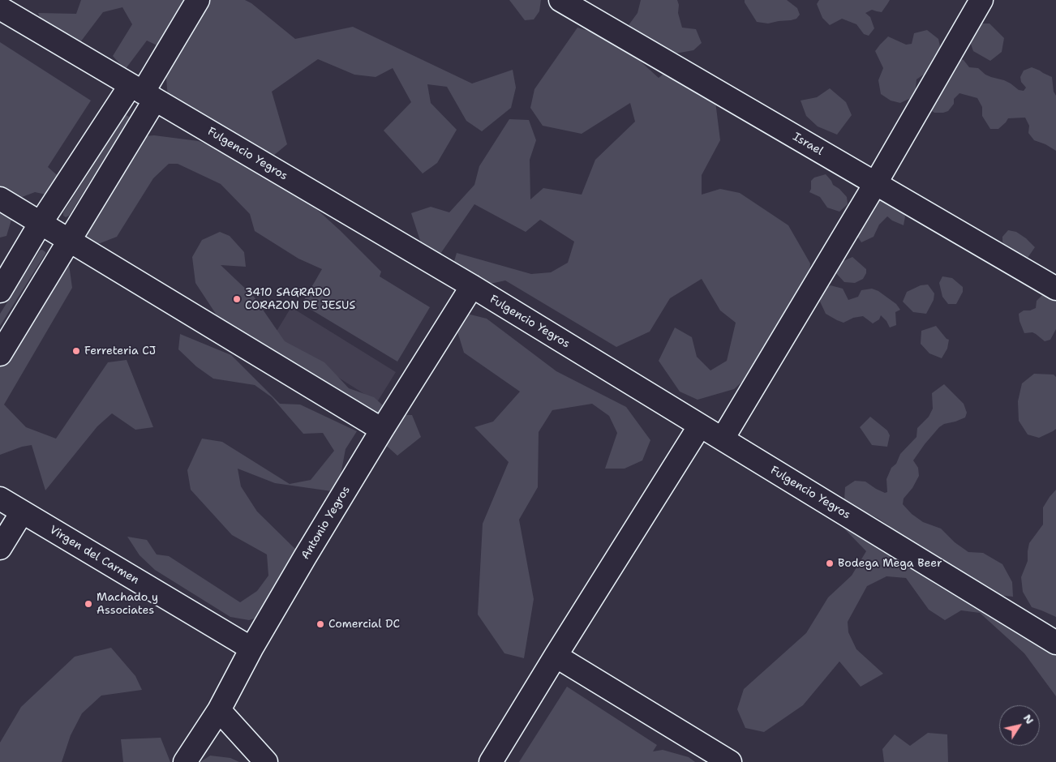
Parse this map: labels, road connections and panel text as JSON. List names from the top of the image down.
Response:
{
  "streets": {
    "street": [
      "Israel",
      "Fulgencio Yegros",
      "Antonio Yegros",
      "Virgen del Carmen"
    ]
  },
  "crossings": [
    ["Fulgencio Yegros", "Antonio Yegros"],
    ["Antonio Yegros", "Virgen del Carmen"]
  ],
  "places": [
    "3410 SAGRADO CORAZON DE JESUS",
    "Ferreteria CJ",
    "Bodega Mega Beer",
    "Machado y Associates",
    "Comercial DC"
  ],
  "north": "top right"
}
